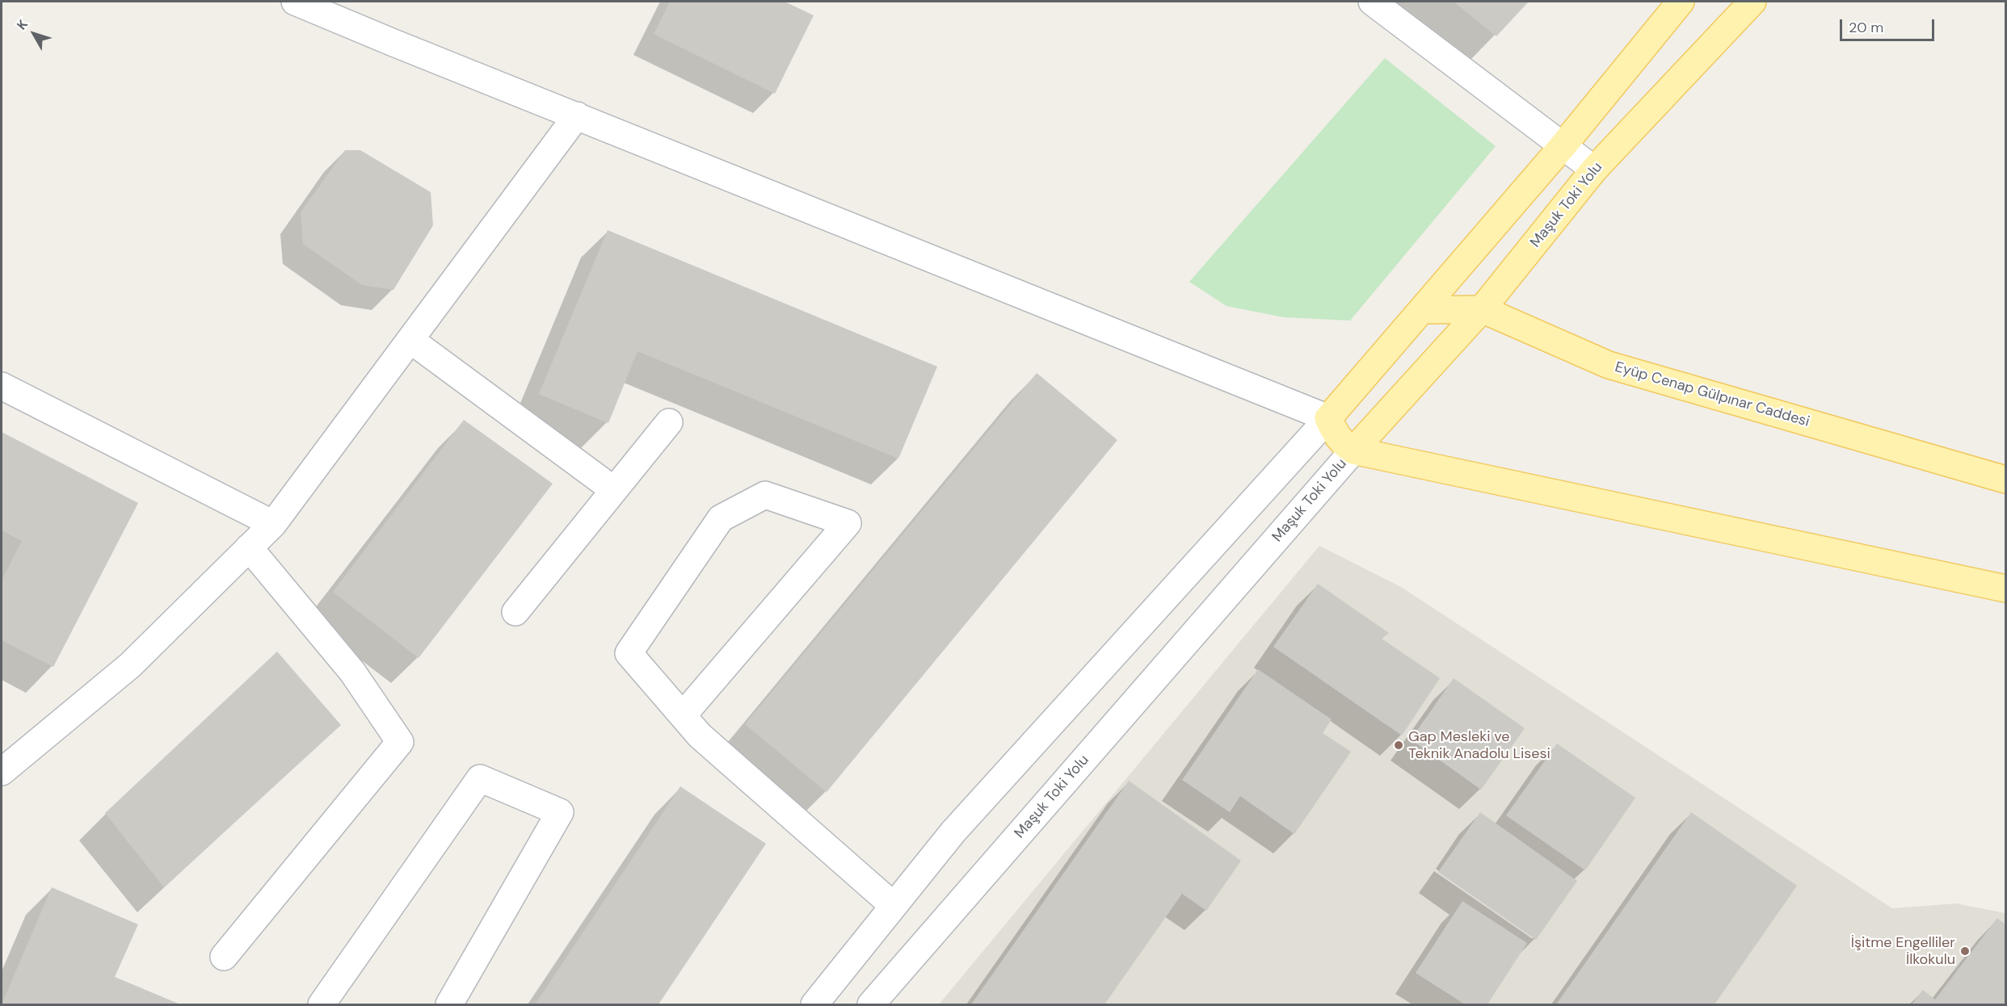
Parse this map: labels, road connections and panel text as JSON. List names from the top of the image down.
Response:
{
  "streets": {
    "main road": ["Maşuk Toki Yolu", "Eyüp Cenap Gülpınar Caddesi"]
  },
  "crossings": [
    ["Maşuk Toki Yolu", "Eyüp Cenap Gülpınar Caddesi"]
  ],
  "places": ["Gap Mesleki ve Teknik Anadolu Lisesi", "İşitme Engelliler İlkokulu"],
  "scale_bar": "20 m",
  "north": "top left"
}
